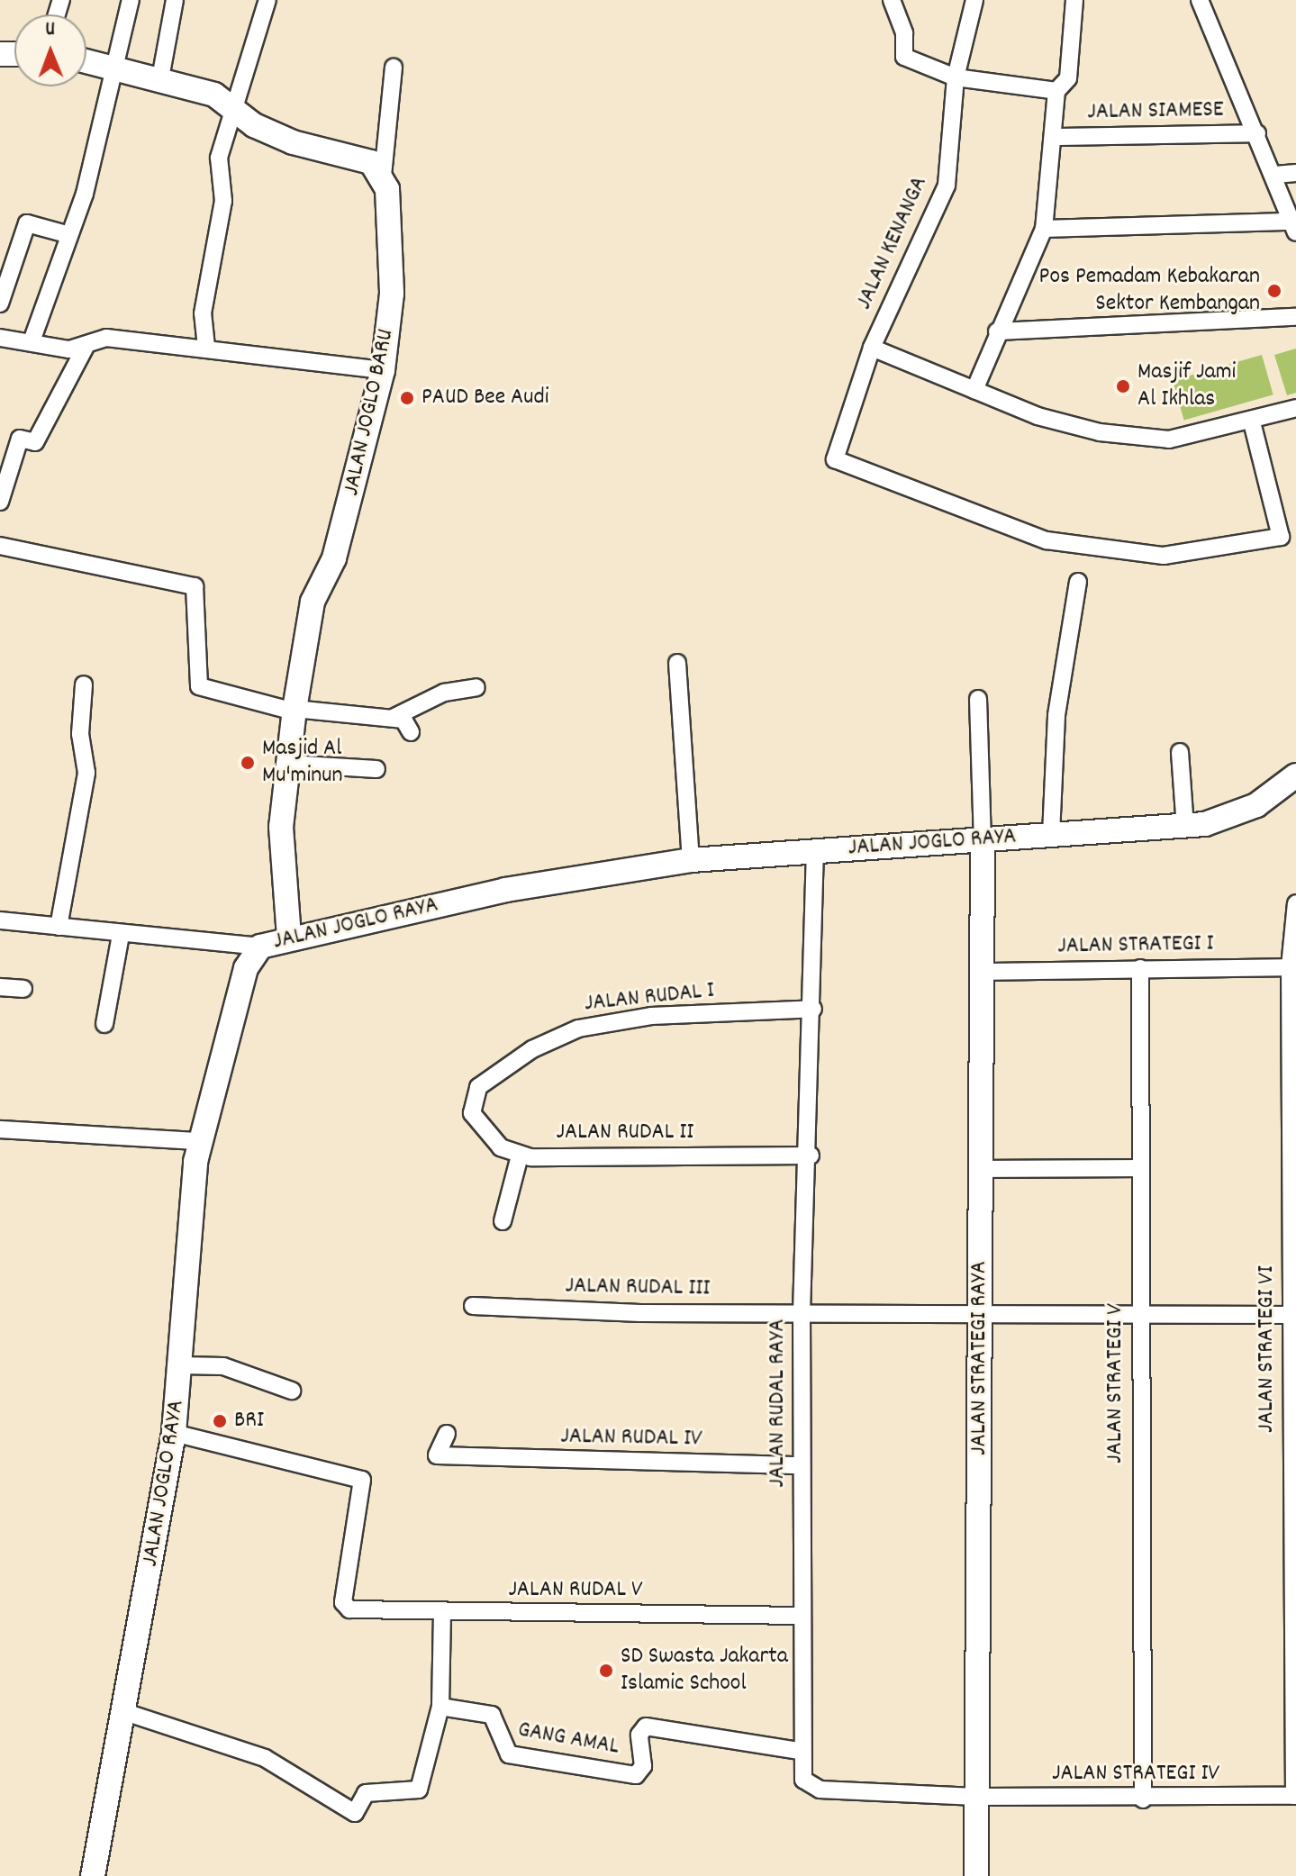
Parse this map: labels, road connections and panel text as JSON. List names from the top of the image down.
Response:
{
  "streets": {
    "street": [
      "JALAN SIAMESE",
      "JALAN KENANGA",
      "JALAN JOGLO BARU",
      "JALAN JOGLO RAYA",
      "JALAN STRATEGI I",
      "JALAN RUDAL I",
      "JALAN RUDAL II",
      "JALAN RUDAL III",
      "JALAN STRATEGI VI",
      "JALAN STRATEGI RAYA",
      "JALAN STRATEGI V",
      "JALAN RUDAL RAYA",
      "JALAN RUDAL IV",
      "JALAN RUDAL V",
      "GANG AMAL",
      "JALAN STRATEGI IV"
    ]
  },
  "crossings": [
    ["JALAN JOGLO BARU", "JALAN JOGLO RAYA"],
    ["JALAN JOGLO RAYA", "JALAN STRATEGI RAYA"],
    ["JALAN JOGLO RAYA", "JALAN RUDAL RAYA"],
    ["JALAN JOGLO RAYA", "JALAN RUDAL V"],
    ["JALAN STRATEGI I", "JALAN STRATEGI VI"],
    ["JALAN STRATEGI I", "JALAN STRATEGI RAYA"],
    ["JALAN STRATEGI I", "JALAN STRATEGI V"],
    ["JALAN RUDAL I", "JALAN RUDAL II"],
    ["JALAN RUDAL I", "JALAN RUDAL RAYA"],
    ["JALAN RUDAL II", "JALAN RUDAL RAYA"],
    ["JALAN RUDAL III", "JALAN STRATEGI VI"],
    ["JALAN RUDAL III", "JALAN STRATEGI RAYA"],
    ["JALAN RUDAL III", "JALAN STRATEGI V"],
    ["JALAN RUDAL III", "JALAN RUDAL RAYA"],
    ["JALAN STRATEGI VI", "JALAN STRATEGI IV"],
    ["JALAN STRATEGI RAYA", "JALAN RUDAL RAYA"],
    ["JALAN STRATEGI RAYA", "JALAN STRATEGI IV"],
    ["JALAN STRATEGI V", "JALAN STRATEGI IV"],
    ["JALAN RUDAL RAYA", "JALAN RUDAL IV"],
    ["JALAN RUDAL RAYA", "JALAN RUDAL V"],
    ["JALAN RUDAL RAYA", "GANG AMAL"],
    ["JALAN RUDAL RAYA", "JALAN STRATEGI IV"]
  ],
  "places": [
    "Pos Pemadam Kebakaran Sektor Kembangan",
    "Masjif Jami Al Ikhlas",
    "PAUD Bee Audi",
    "Masjid Al Mu'minun",
    "BRI",
    "SD Swasta Jakarta Islamic School"
  ],
  "north": "top"
}
